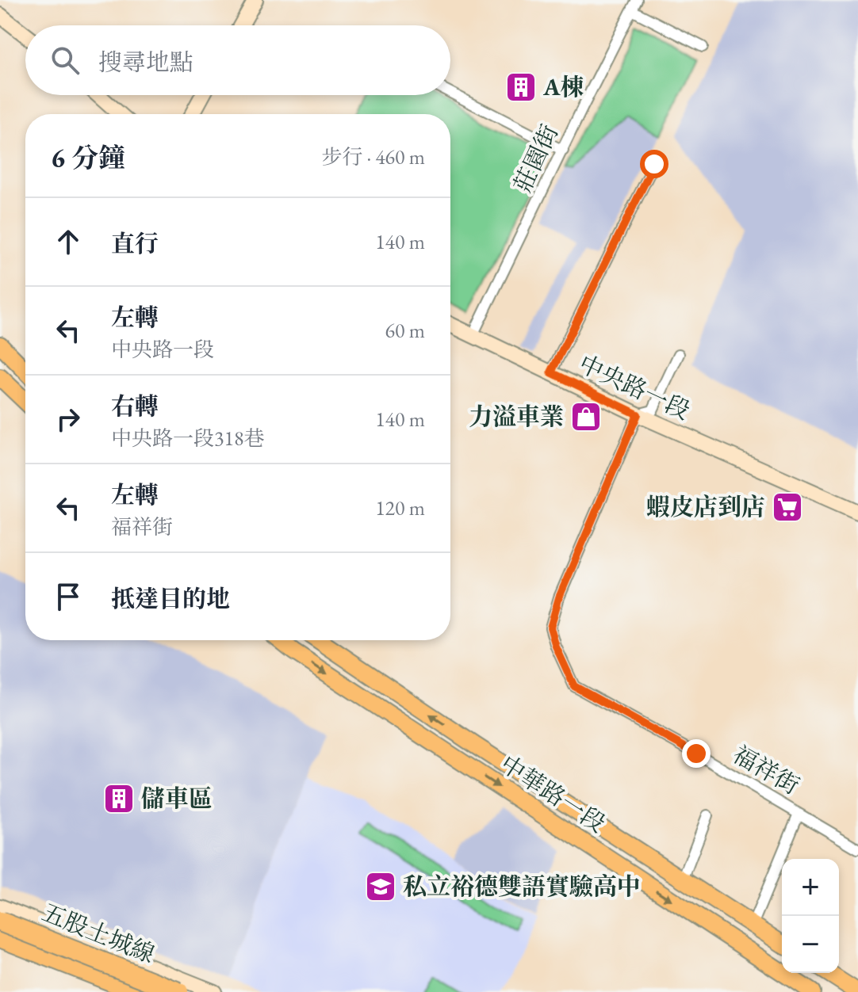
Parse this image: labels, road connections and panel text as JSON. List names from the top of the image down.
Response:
{
  "streets": {
    "highway": ["五股土城線"],
    "main road": ["中華路一段"],
    "street": ["莊園街", "中央路一段", "福祥街"]
  },
  "crossings": [
    ["莊園街", "中央路一段"],
    ["中央路一段", "福祥街"]
  ],
  "places": {
    "building": ["A棟", "儲車區"],
    "shop": ["力溢車業"],
    "supermarket": ["蝦皮店到店"],
    "school or university": ["私立裕德雙語實驗高中"]
  },
  "page": {
    "search": "搜尋地點",
    "heading": ["6 分鐘", "步行 · 460 m"],
    "list": [
      ["直行", "140 m"],
      ["左轉", "中央路一段", "60 m"],
      ["右轉", "中央路一段318巷", "140 m"],
      ["左轉", "福祥街", "120 m"],
      "抵達目的地"
    ],
    "map_buttons": ["+", "−"]
  }
}
